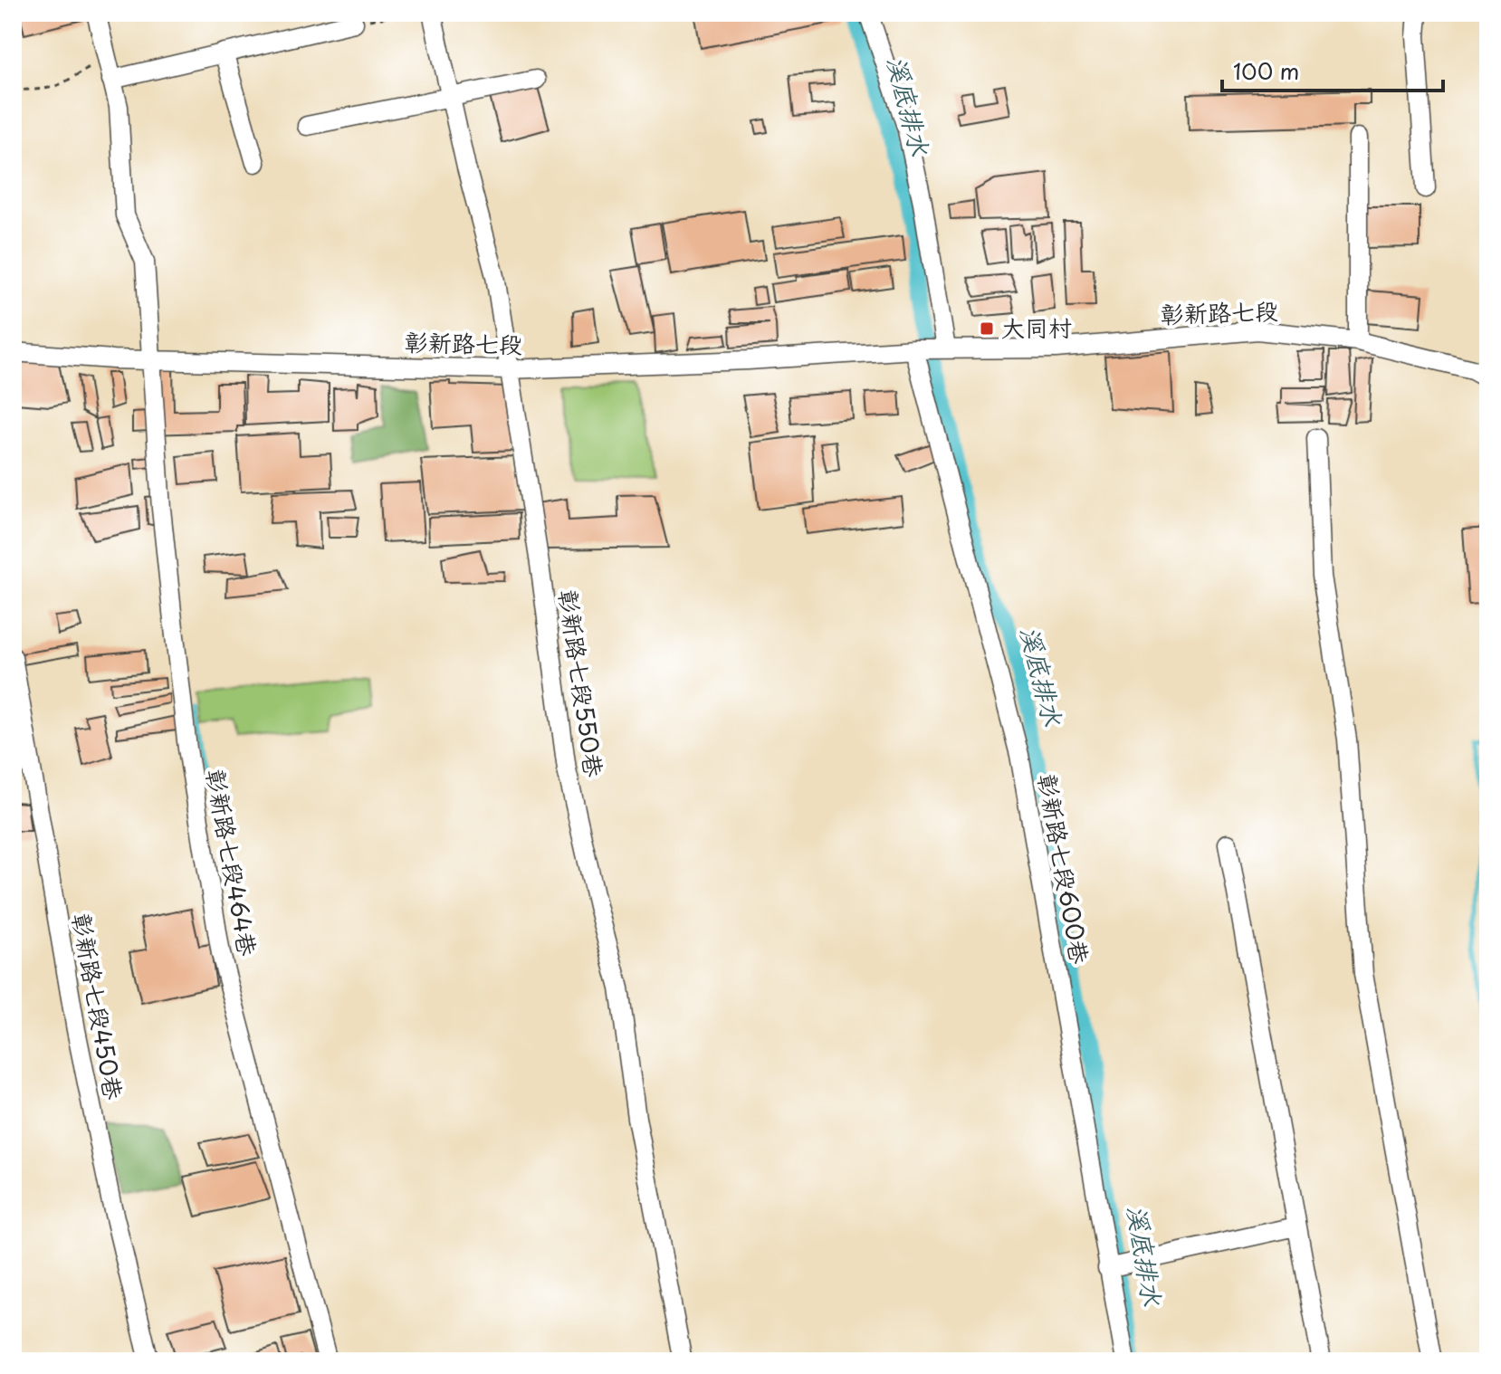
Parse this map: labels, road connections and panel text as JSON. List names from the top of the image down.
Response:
{
  "streets": {
    "street": [
      "彰新路七段",
      "彰新路七段550巷",
      "彰新路七段464巷",
      "彰新路七段600巷",
      "彰新路七段450巷"
    ]
  },
  "crossings": [
    ["彰新路七段", "彰新路七段550巷"],
    ["彰新路七段", "彰新路七段464巷"],
    ["彰新路七段", "彰新路七段600巷"]
  ],
  "water": ["溪底排水"],
  "places": {
    "transit": ["大同村"]
  },
  "scale_bar": "100 m"
}
